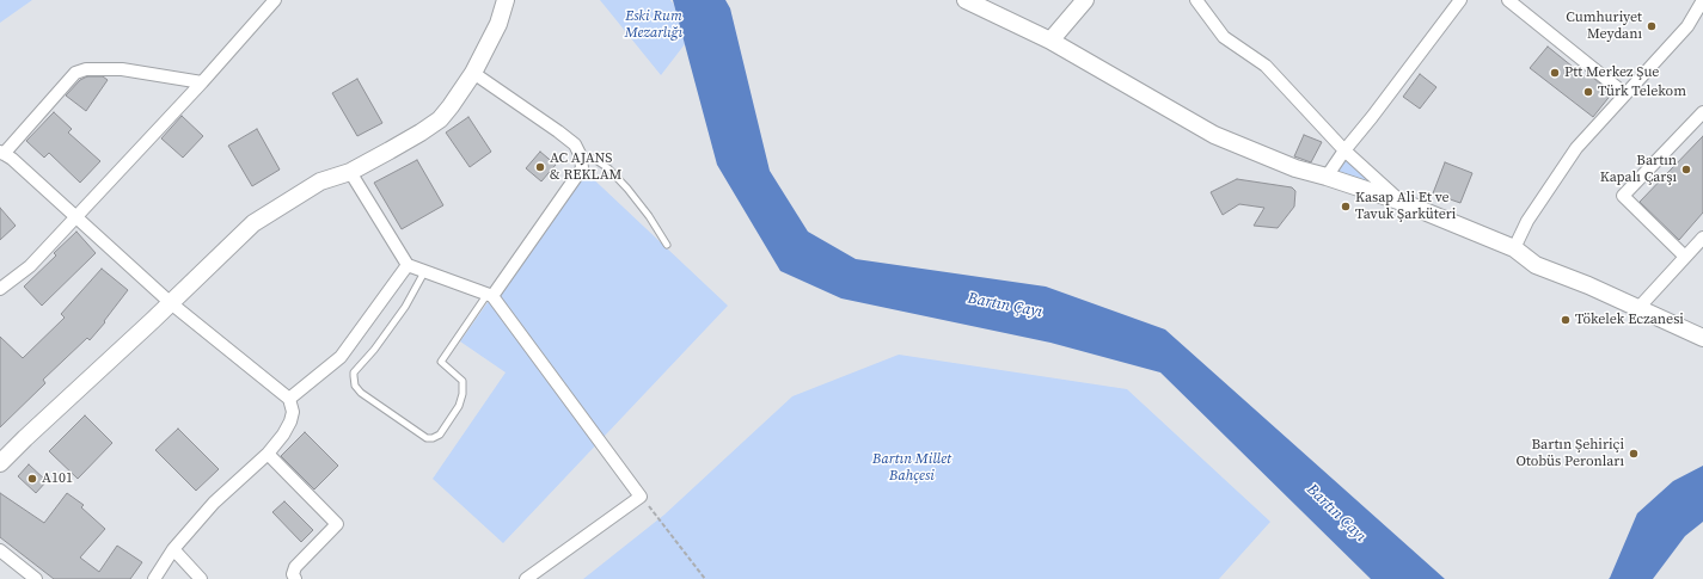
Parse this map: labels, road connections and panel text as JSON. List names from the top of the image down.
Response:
{
  "water": ["Bartın Çayı"],
  "parks": ["Eski Rum Mezarlığı", "Bartın Millet Bahçesi"],
  "places": [
    "Cumhuriyet Meydanı",
    "Ptt Merkez Şue",
    "Türk Telekom",
    "AC AJANS & REKLAM",
    "Bartın Kapalı Çarşı",
    "Kasap Ali Et ve Tavuk Şarküteri",
    "Tökelek Eczanesi",
    "Bartın Şehiriçi Otobüs Peronları",
    "A101"
  ]
}
